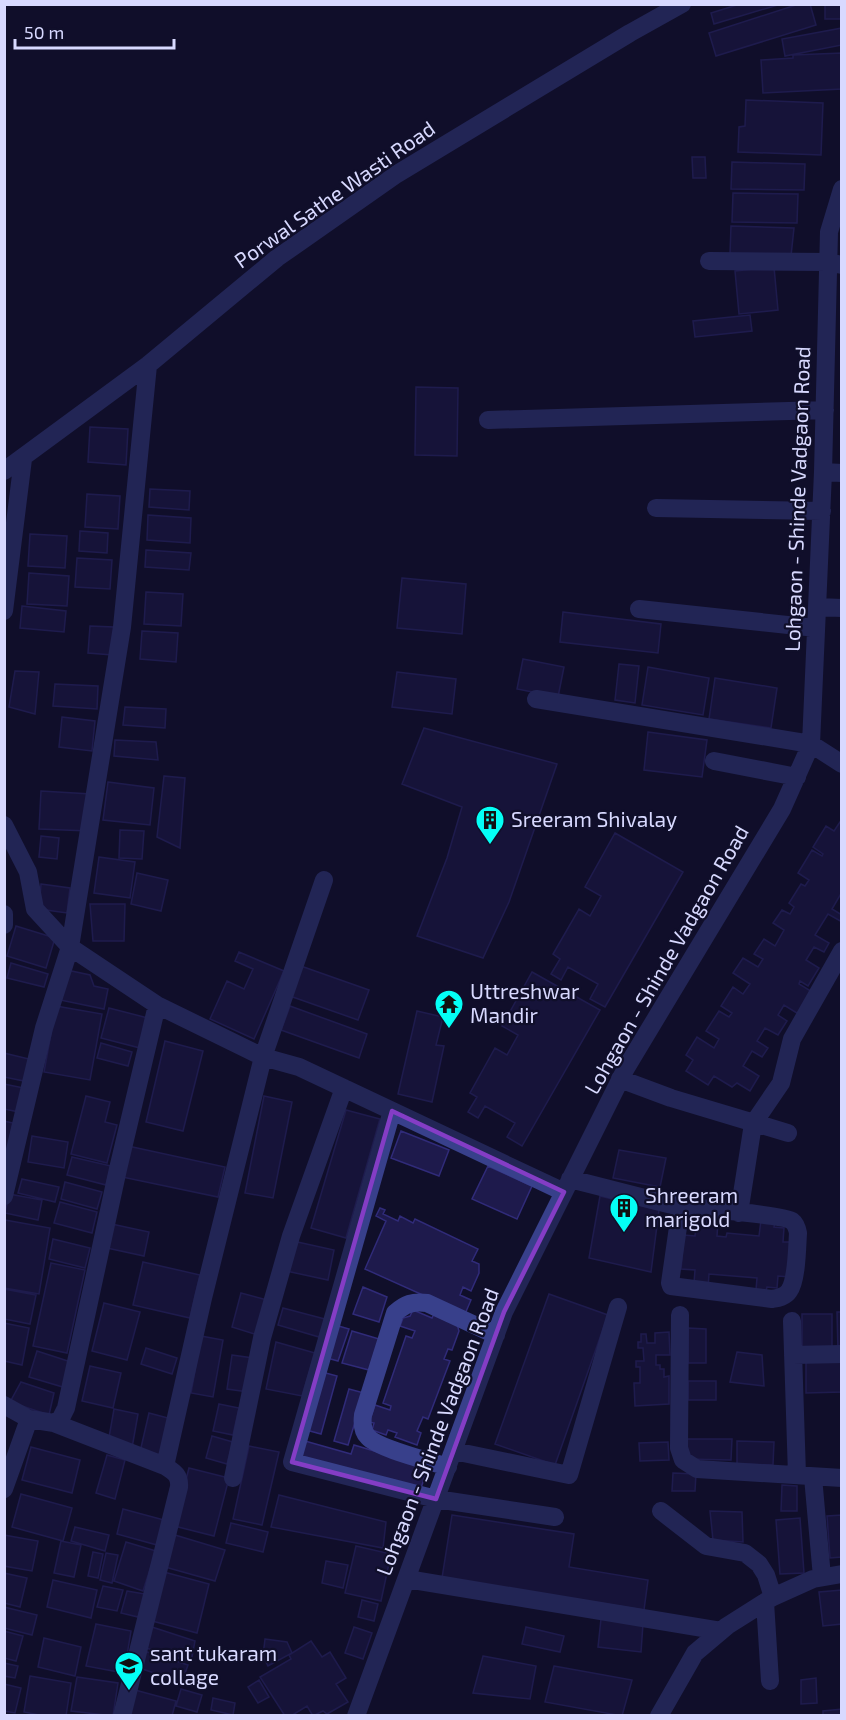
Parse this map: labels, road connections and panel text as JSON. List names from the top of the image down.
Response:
{
  "streets": {
    "street": ["Porwal Sathe Wasti Road", "Lohgaon - Shinde Vadgaon Road"]
  },
  "places": {
    "building": ["Sreeram Shivalay", "Shreeram marigold"],
    "temple": ["Uttreshwar Mandir"],
    "school or university": ["sant tukaram collage"]
  },
  "scale_bar": "50 m"
}
